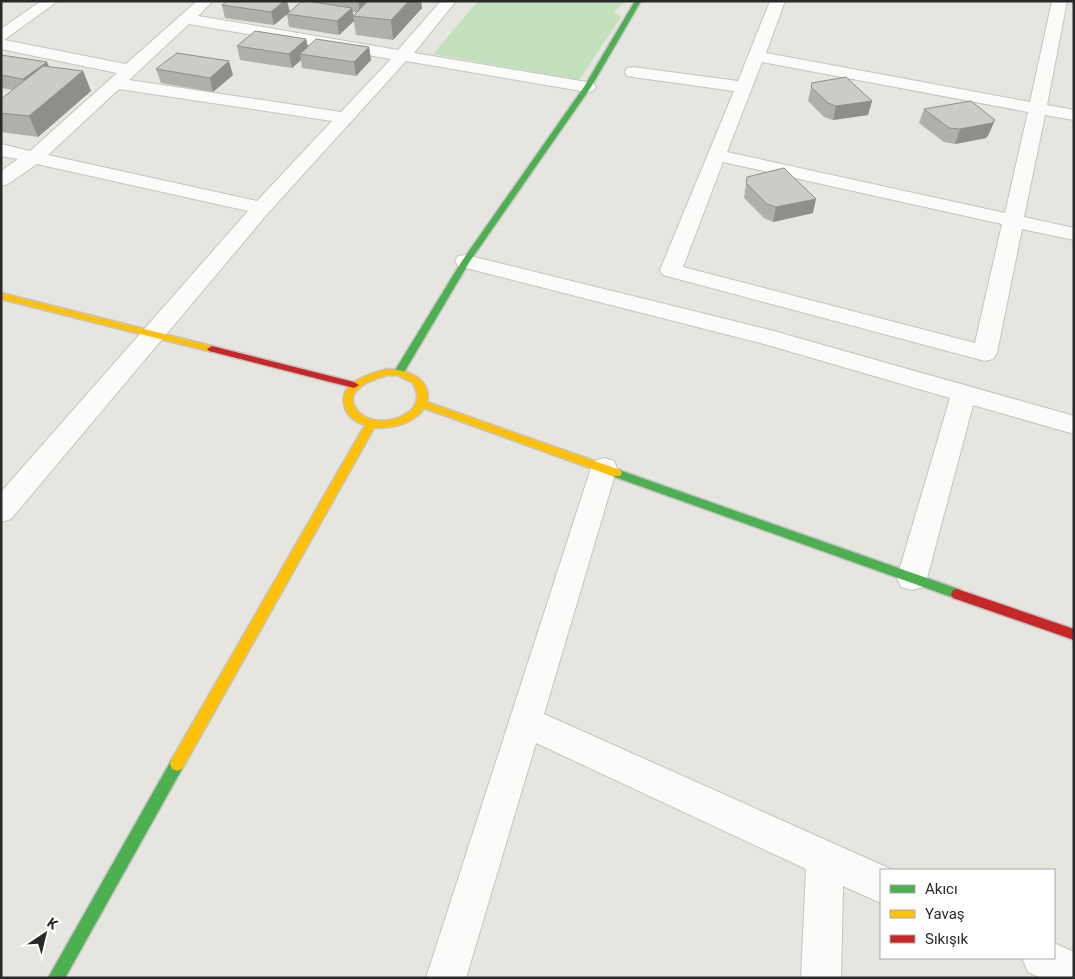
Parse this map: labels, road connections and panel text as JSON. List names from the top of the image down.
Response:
{
  "legend": ["Akıcı", "Yavaş", "Sıkışık"],
  "north": "top right"
}
